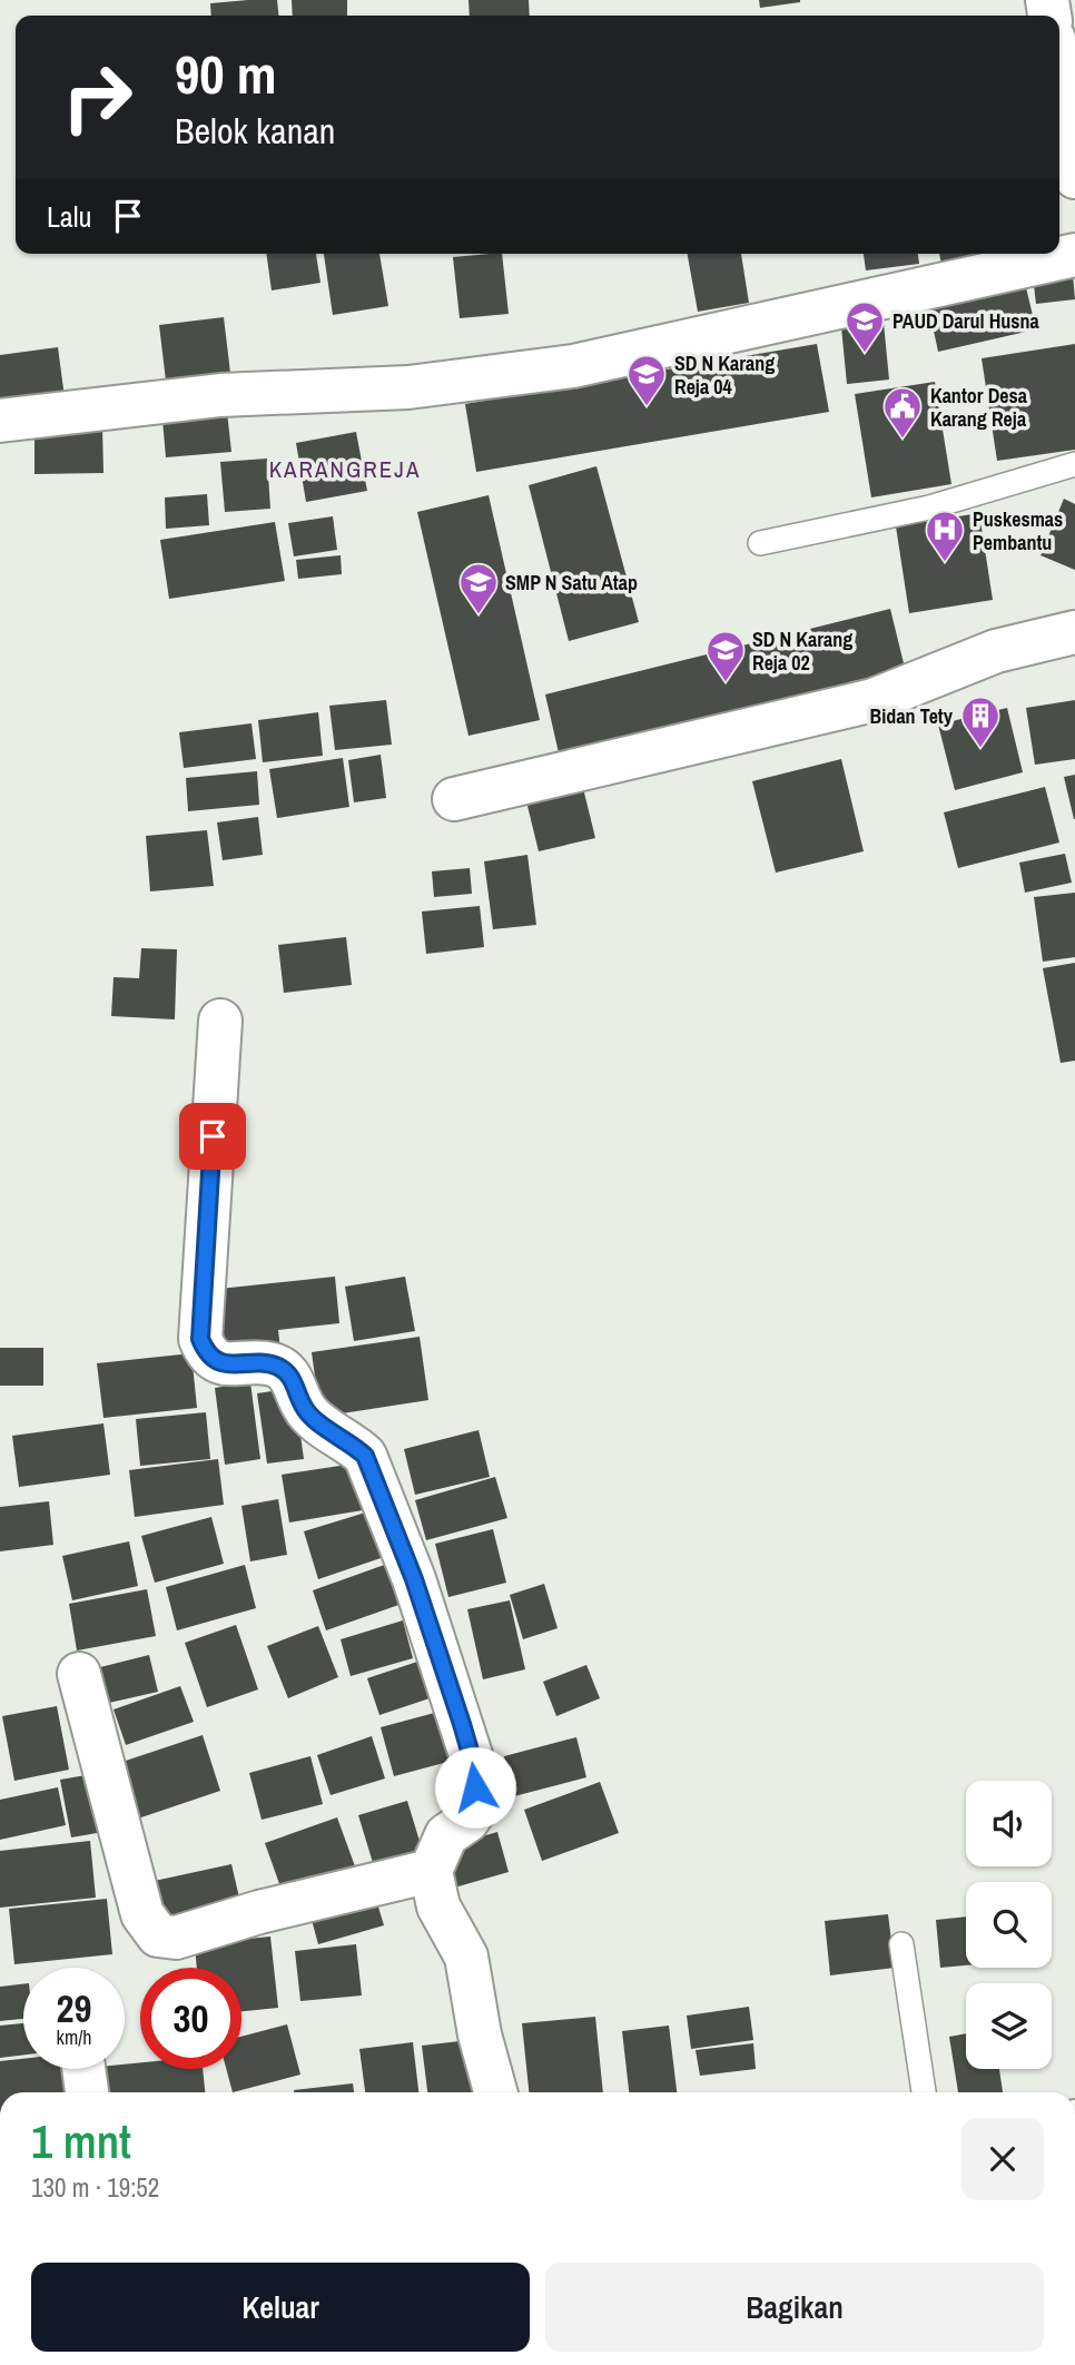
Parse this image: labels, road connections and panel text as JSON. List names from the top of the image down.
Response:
{
  "districts": ["KARANGREJA"],
  "places": {
    "school or university": [
      "PAUD Darul Husna",
      "SD N Karang Reja 04",
      "SMP N Satu Atap",
      "SD N Karang Reja 02"
    ],
    "public building": ["Kantor Desa Karang Reja"],
    "hospital": ["Puskesmas Pembantu"],
    "building": ["Bidan Tety"]
  },
  "page": {
    "turn": ["90 m", "Belok kanan"],
    "then": "Lalu",
    "speed": "29 km/h",
    "limit": "30",
    "heading": ["1 mnt", "130 m · 19:52"],
    "buttons": ["Keluar", "Bagikan"]
  }
}
